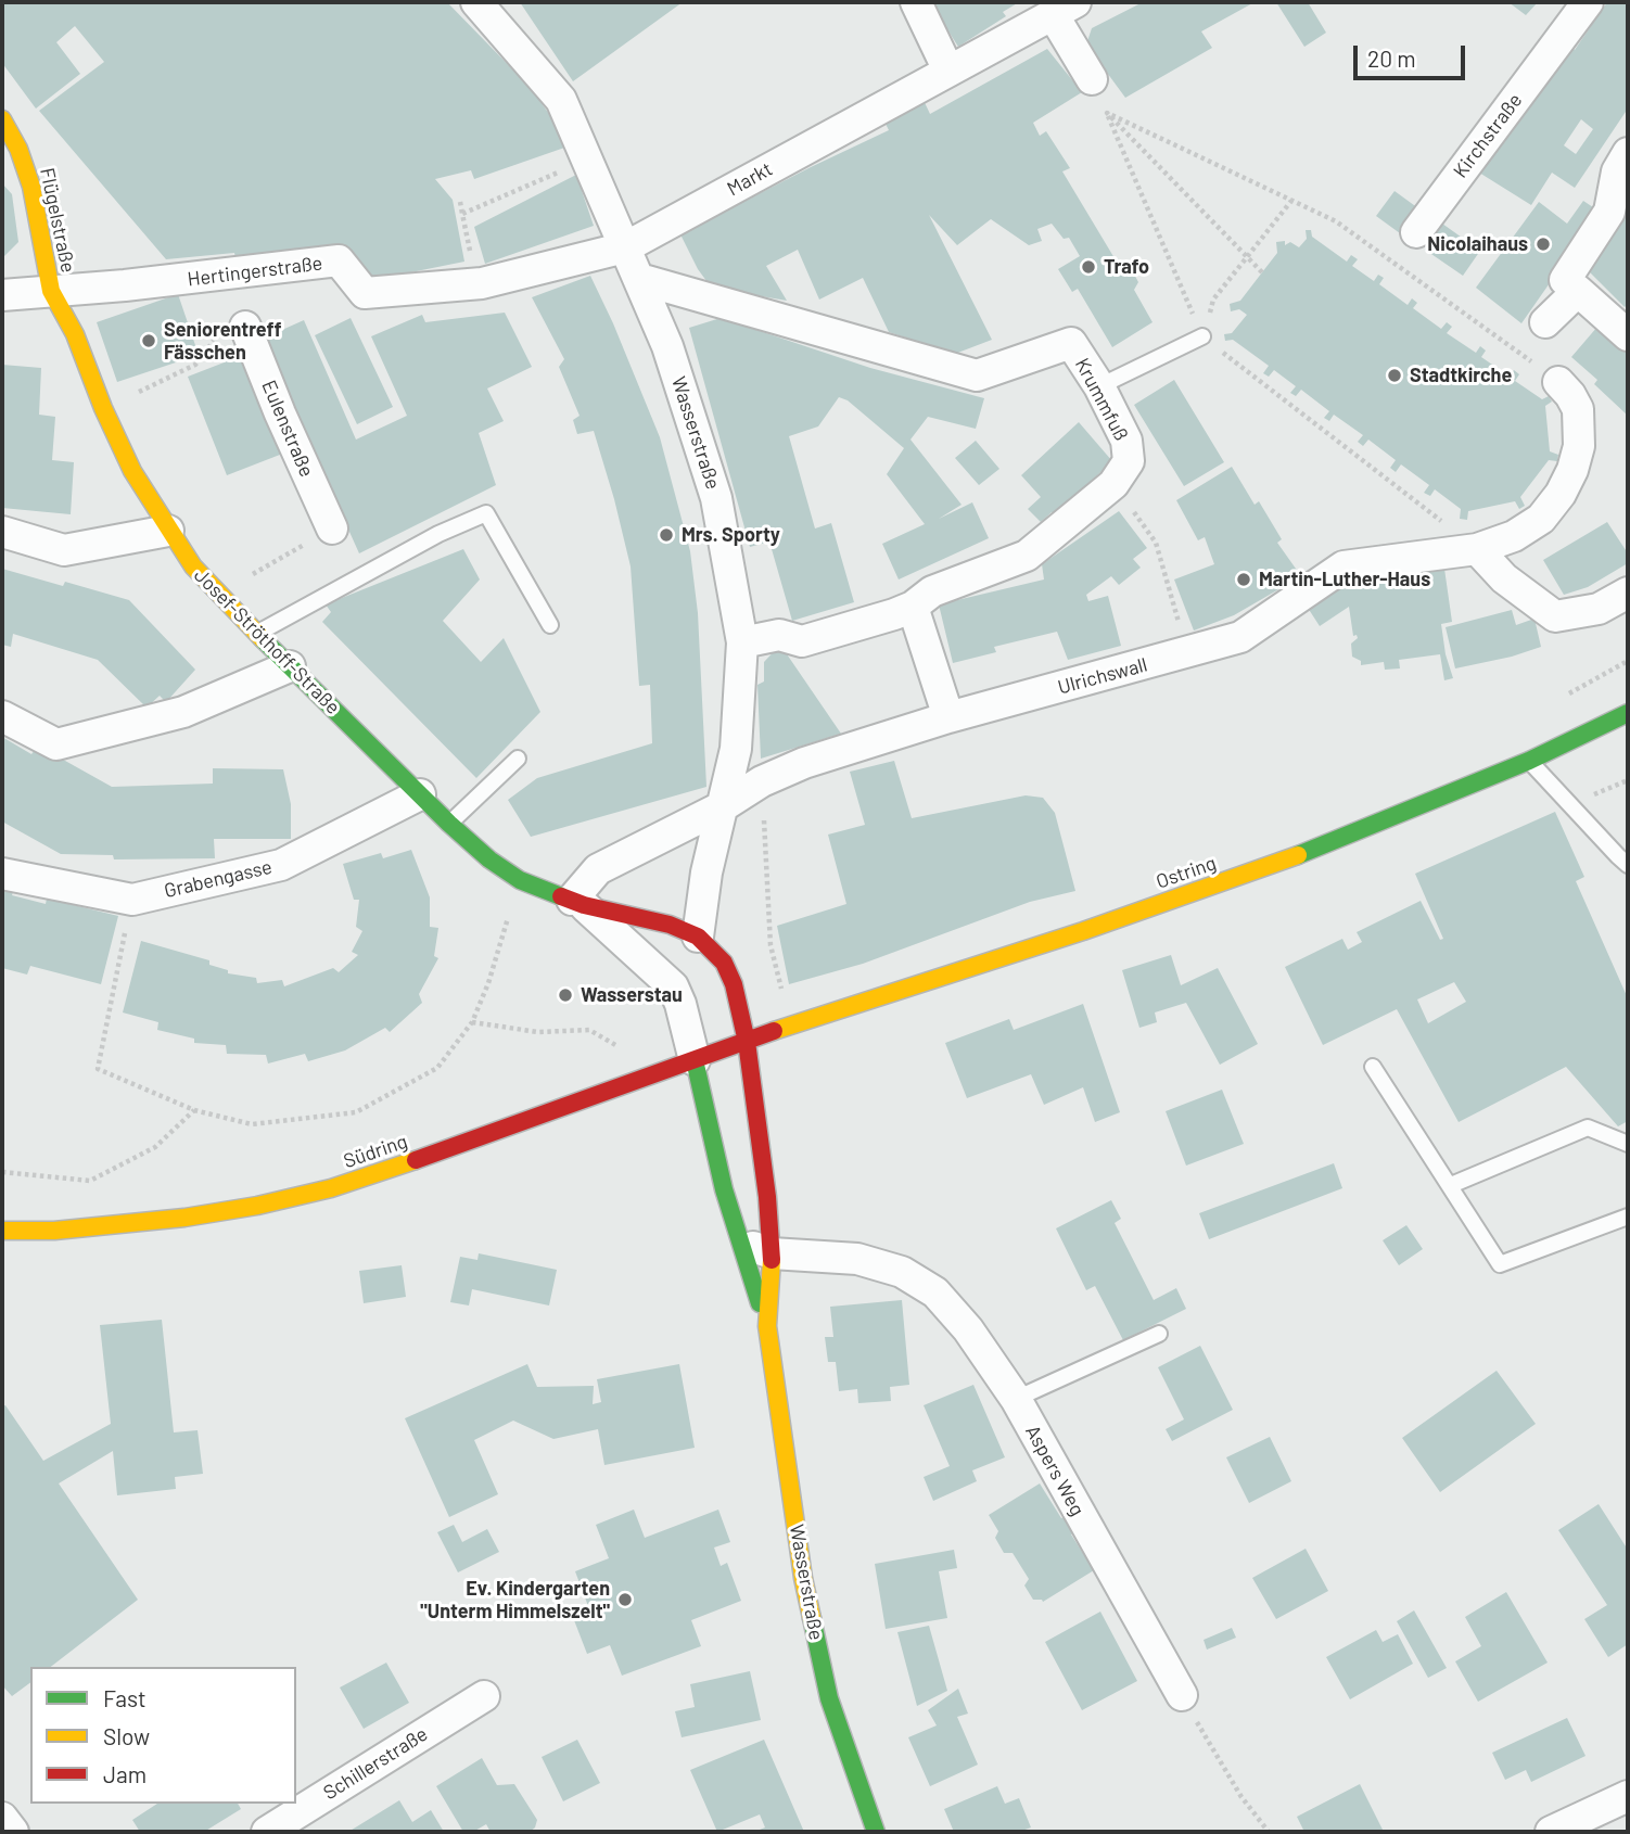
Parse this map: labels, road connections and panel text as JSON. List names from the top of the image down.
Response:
{
  "streets": {
    "main road": [
      "Flügelstraße",
      "Wasserstraße",
      "Josef-Ströthoff-Straße",
      "Ostring",
      "Südring"
    ],
    "street": [
      "Kirchstraße",
      "Markt",
      "Hertingerstraße",
      "Krummfuß",
      "Eulenstraße",
      "Ulrichswall",
      "Grabengasse",
      "Aspers Weg",
      "Schillerstraße"
    ]
  },
  "crossings": [
    ["Markt", "Hertingerstraße"],
    ["Markt", "Wasserstraße"],
    ["Flügelstraße", "Hertingerstraße"],
    ["Flügelstraße", "Josef-Ströthoff-Straße"],
    ["Hertingerstraße", "Wasserstraße"],
    ["Hertingerstraße", "Josef-Ströthoff-Straße"],
    ["Krummfuß", "Wasserstraße"],
    ["Wasserstraße", "Josef-Ströthoff-Straße"],
    ["Wasserstraße", "Ulrichswall"],
    ["Wasserstraße", "Ostring"],
    ["Wasserstraße", "Südring"],
    ["Wasserstraße", "Aspers Weg"],
    ["Josef-Ströthoff-Straße", "Ostring"],
    ["Josef-Ströthoff-Straße", "Grabengasse"],
    ["Josef-Ströthoff-Straße", "Südring"],
    ["Ostring", "Südring"]
  ],
  "places": [
    "Nicolaihaus",
    "Trafo",
    "Seniorentreff Fässchen",
    "Stadtkirche",
    "Mrs. Sporty",
    "Martin-Luther-Haus",
    "Wasserstau",
    "Ev. Kindergarten \"Unterm Himmelszelt\""
  ],
  "legend": ["Fast", "Slow", "Jam"],
  "scale_bar": "20 m"
}
